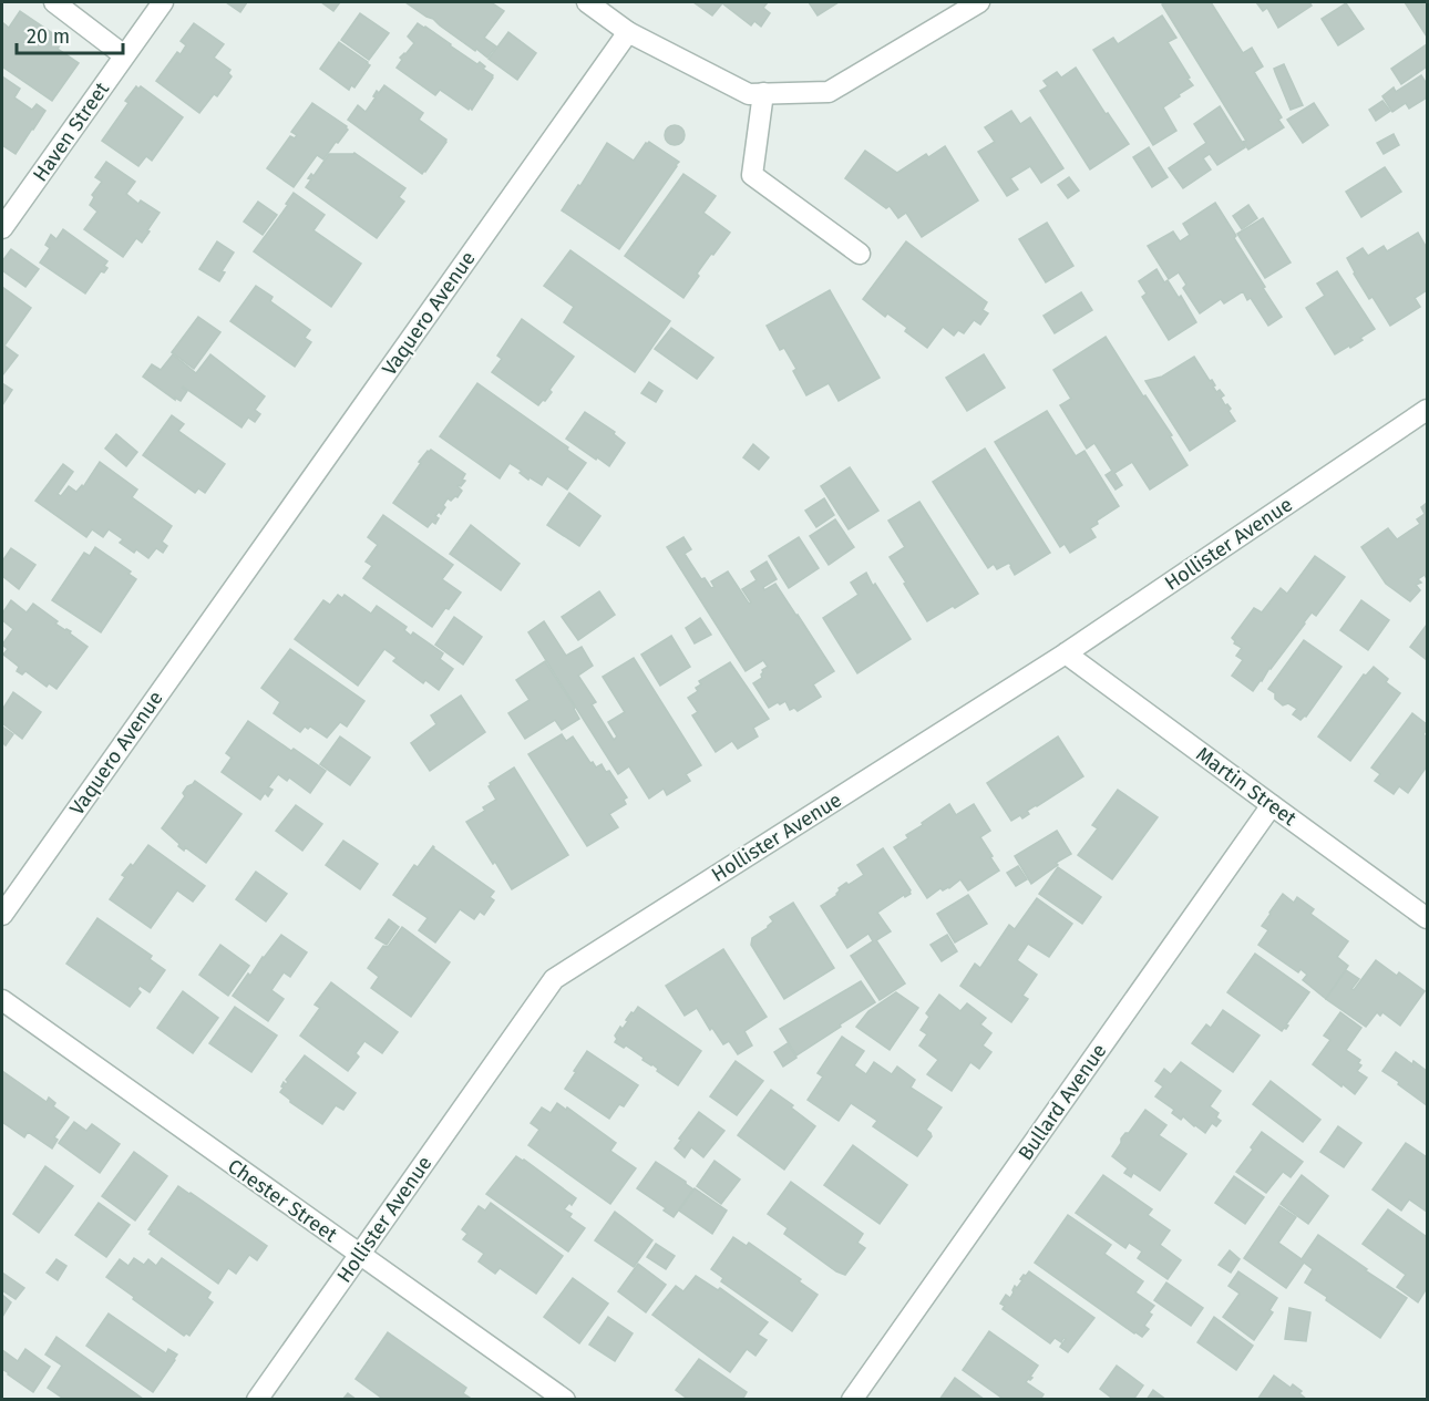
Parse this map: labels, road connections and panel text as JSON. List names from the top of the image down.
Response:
{
  "streets": {
    "street": [
      "Haven Street",
      "Vaquero Avenue",
      "Hollister Avenue",
      "Martin Street",
      "Bullard Avenue",
      "Chester Street"
    ]
  },
  "crossings": [
    ["Hollister Avenue", "Martin Street"],
    ["Hollister Avenue", "Chester Street"],
    ["Martin Street", "Bullard Avenue"]
  ],
  "scale_bar": "20 m"
}
